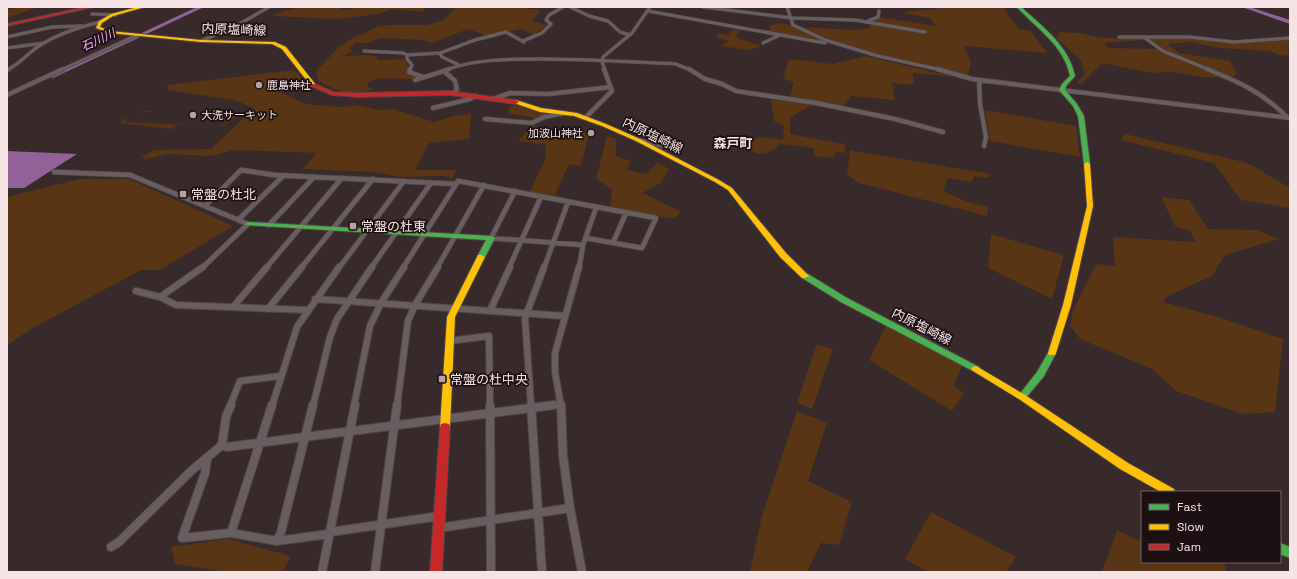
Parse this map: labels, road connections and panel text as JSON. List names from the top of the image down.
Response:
{
  "streets": {
    "main road": ["内原塩崎線"]
  },
  "districts": ["森戸町"],
  "water": ["石川川"],
  "places": {
    "other": ["鹿島神社", "大洗サーキット", "加波山神社"],
    "transit": ["常盤の杜北", "常盤の杜東", "常盤の杜中央"]
  },
  "legend": ["Fast", "Slow", "Jam"]
}
